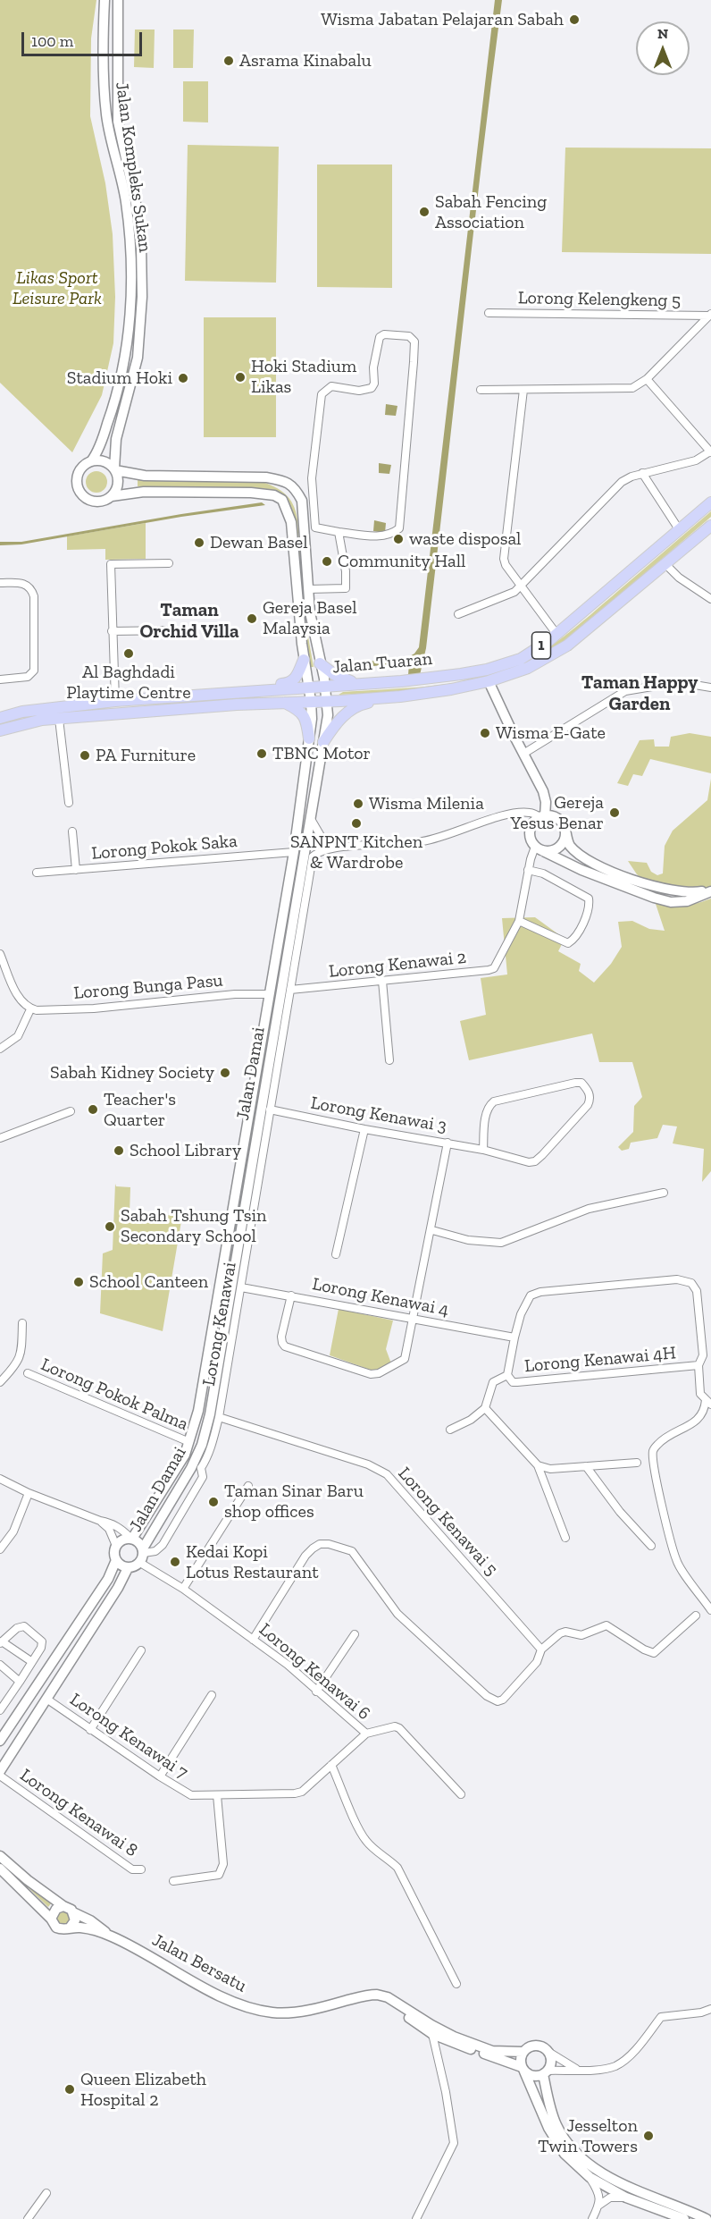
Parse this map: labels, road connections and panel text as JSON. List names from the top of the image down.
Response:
{
  "streets": {
    "main road": [
      "Jalan Kompleks Sukan",
      "1",
      "Jalan Tuaran",
      "Jalan Damai",
      "Jalan Bersatu"
    ],
    "street": [
      "Lorong Kelengkeng 5",
      "Lorong Pokok Saka",
      "Lorong Kenawai 2",
      "Lorong Bunga Pasu",
      "Lorong Kenawai 3",
      "Lorong Kenawai 4",
      "Lorong Kenawai",
      "Lorong Kenawai 4H",
      "Lorong Pokok Palma",
      "Lorong Kenawai 5",
      "Lorong Kenawai 6",
      "Lorong Kenawai 7",
      "Lorong Kenawai 8"
    ]
  },
  "crossings": [
    ["Jalan Tuaran", "Jalan Damai"],
    ["Lorong Pokok Saka", "Jalan Damai"],
    ["Lorong Kenawai 2", "Lorong Kenawai"],
    ["Lorong Bunga Pasu", "Jalan Damai"],
    ["Jalan Damai", "Lorong Kenawai"],
    ["Jalan Damai", "Lorong Pokok Palma"],
    ["Jalan Damai", "Lorong Kenawai 6"],
    ["Lorong Kenawai 3", "Lorong Kenawai"],
    ["Lorong Kenawai 4", "Lorong Kenawai"],
    ["Lorong Kenawai", "Lorong Kenawai 5"],
    ["Lorong Kenawai", "Lorong Kenawai 6"],
    ["Lorong Kenawai 6", "Lorong Kenawai 7"]
  ],
  "districts": ["Taman Orchid Villa", "Taman Happy Garden"],
  "parks": ["Likas Sport Leisure Park"],
  "places": [
    "Wisma Jabatan Pelajaran Sabah",
    "Asrama Kinabalu",
    "Sabah Fencing Association",
    "Hoki Stadium Likas",
    "Stadium Hoki",
    "waste disposal",
    "Dewan Basel",
    "Community Hall",
    "Gereja Basel Malaysia",
    "Al Baghdadi Playtime Centre",
    "Wisma E-Gate",
    "TBNC Motor",
    "PA Furniture",
    "Wisma Milenia",
    "Gereja Yesus Benar",
    "SANPNT Kitchen & Wardrobe",
    "Sabah Kidney Society",
    "Teacher's Quarter",
    "School Library",
    "Sabah Tshung Tsin Secondary School",
    "School Canteen",
    "Taman Sinar Baru shop offices",
    "Kedai Kopi Lotus Restaurant",
    "Queen Elizabeth Hospital 2",
    "Jesselton Twin Towers"
  ],
  "scale_bar": "100 m",
  "north": "top"
}
